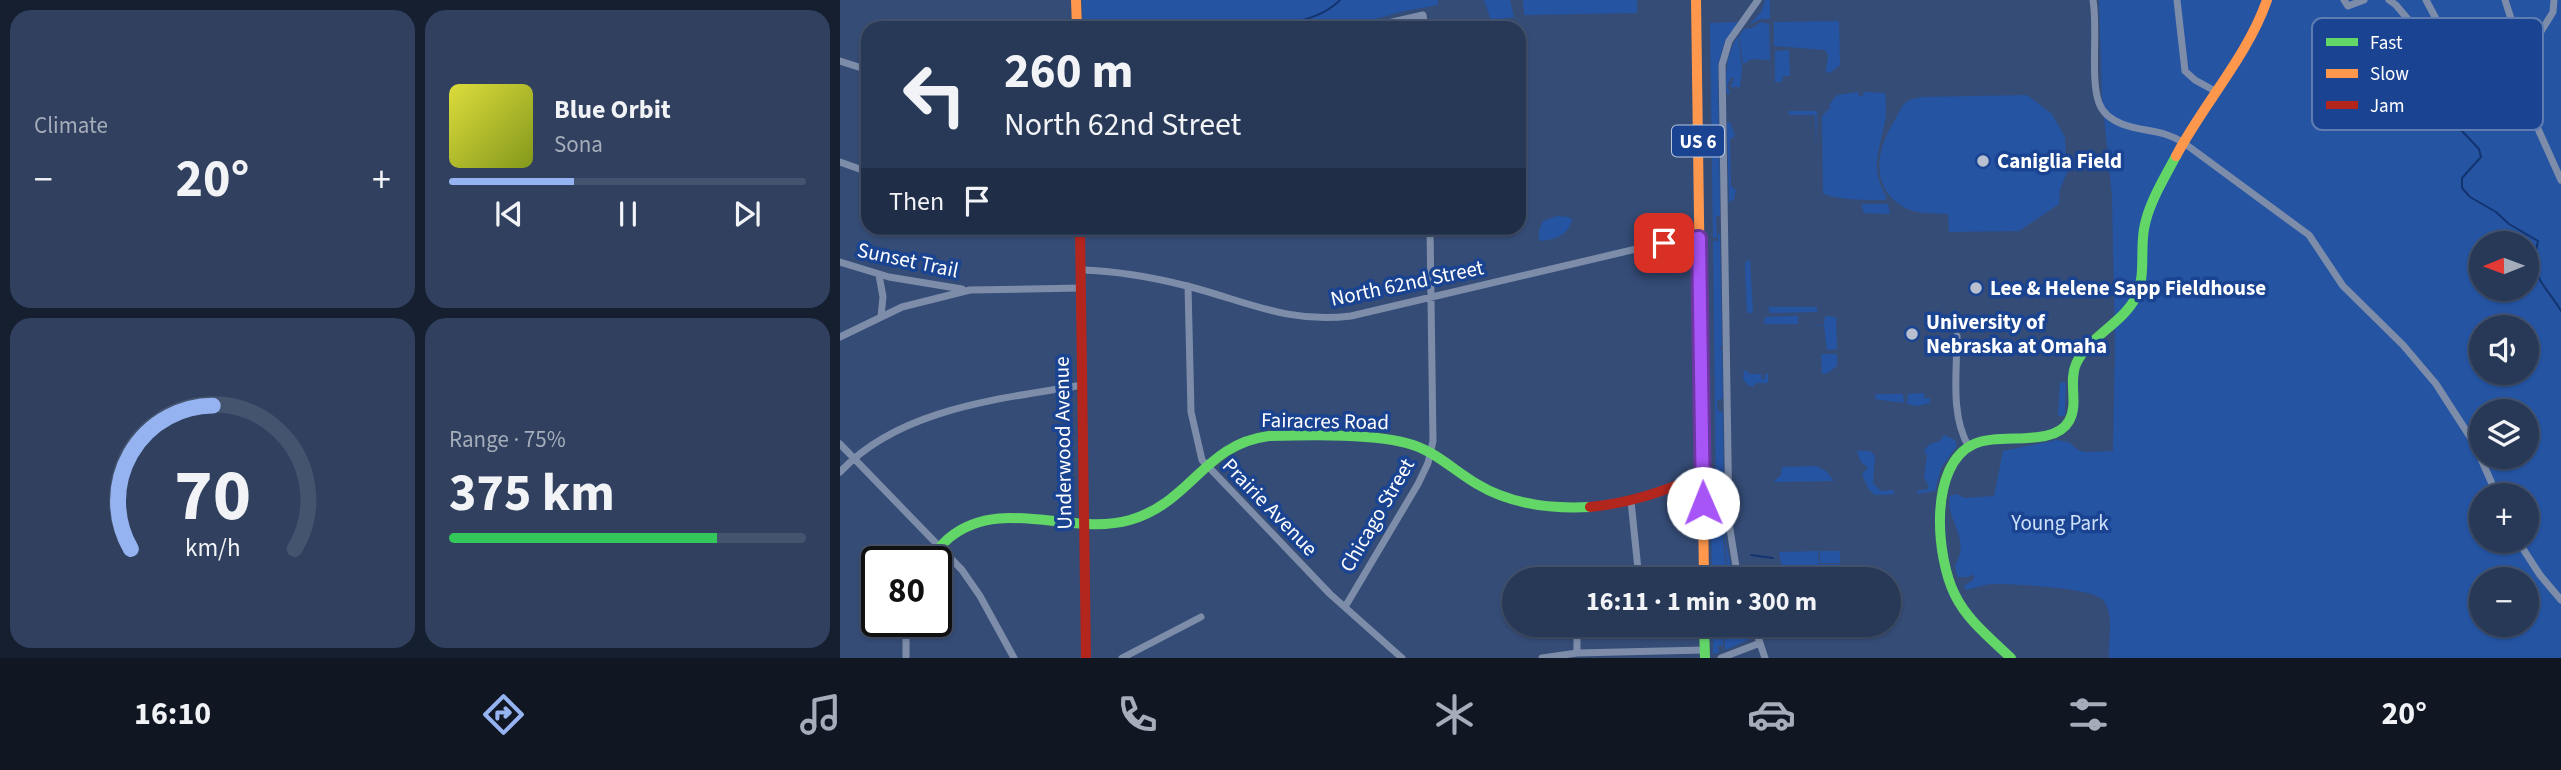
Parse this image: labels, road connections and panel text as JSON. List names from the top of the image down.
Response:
{
  "streets": {
    "main road": ["US 6", "Fairacres Road", "Underwood Avenue"],
    "street": [
      "Sunset Trail",
      "North 62nd Street",
      "Prairie Avenue",
      "Chicago Street"
    ]
  },
  "crossings": [
    ["US 6", "North 62nd Street"],
    ["US 6", "Fairacres Road"],
    ["North 62nd Street", "Underwood Avenue"],
    ["North 62nd Street", "Chicago Street"],
    ["Fairacres Road", "Underwood Avenue"],
    ["Fairacres Road", "Prairie Avenue"],
    ["Fairacres Road", "Chicago Street"],
    ["Prairie Avenue", "Chicago Street"]
  ],
  "parks": ["Young Park"],
  "places": ["Caniglia Field", "Lee & Helene Sapp Fieldhouse", "University of Nebraska at Omaha"],
  "legend": ["Fast", "Slow", "Jam"],
  "north": "left",
  "page": {
    "tile": [
      "Climate",
      ["Range · 75%", "375 km"]
    ],
    "turn": ["260 m", "North 62nd Street"],
    "song": ["Blue Orbit", "Sona"],
    "heat": ["−", "20°", "+"],
    "then": "Then",
    "map_buttons": ["+", "−"],
    "limit": "80",
    "trip": "16:11 · 1 min · 300 m",
    "tabs": ["16:10", "20°"],
    "gauge": ["70", "km/h"]
  }
}
